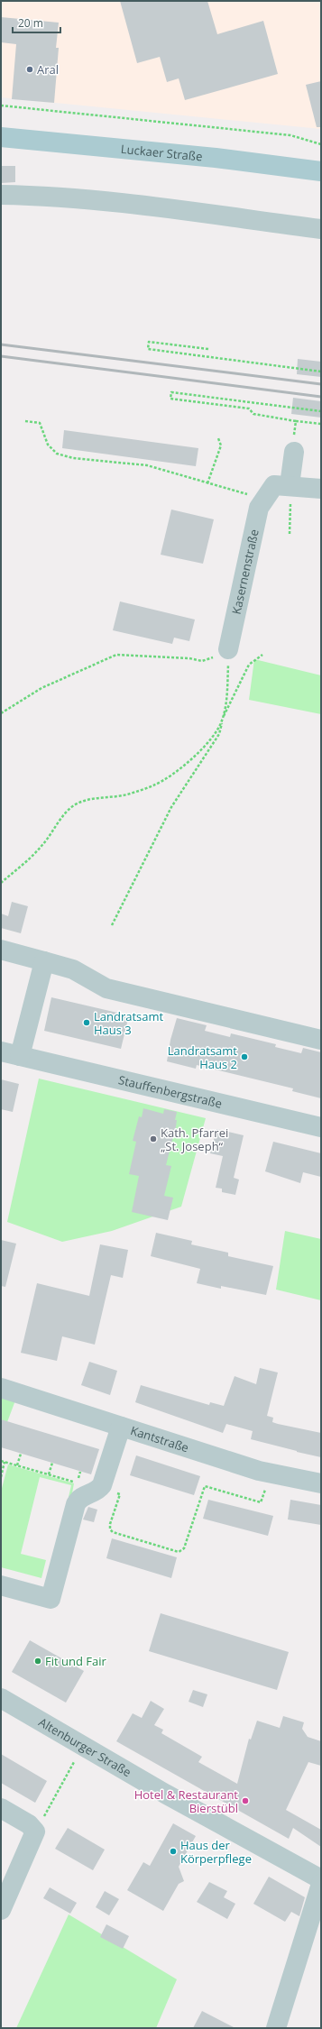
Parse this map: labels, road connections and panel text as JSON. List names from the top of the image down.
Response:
{
  "streets": {
    "main road": ["Luckaer Straße"],
    "street": [
      "Kasernenstraße",
      "Stauffenbergstraße",
      "Kantstraße",
      "Altenburger Straße"
    ]
  },
  "places": [
    "Aral",
    "Landratsamt Haus 3",
    "Landratsamt Haus 2",
    "Kath. Pfarrei „St. Joseph“",
    "Fit und Fair",
    "Hotel & Restaurant Bierstübl",
    "Haus der Körperpflege"
  ],
  "scale_bar": "20 m"
}
